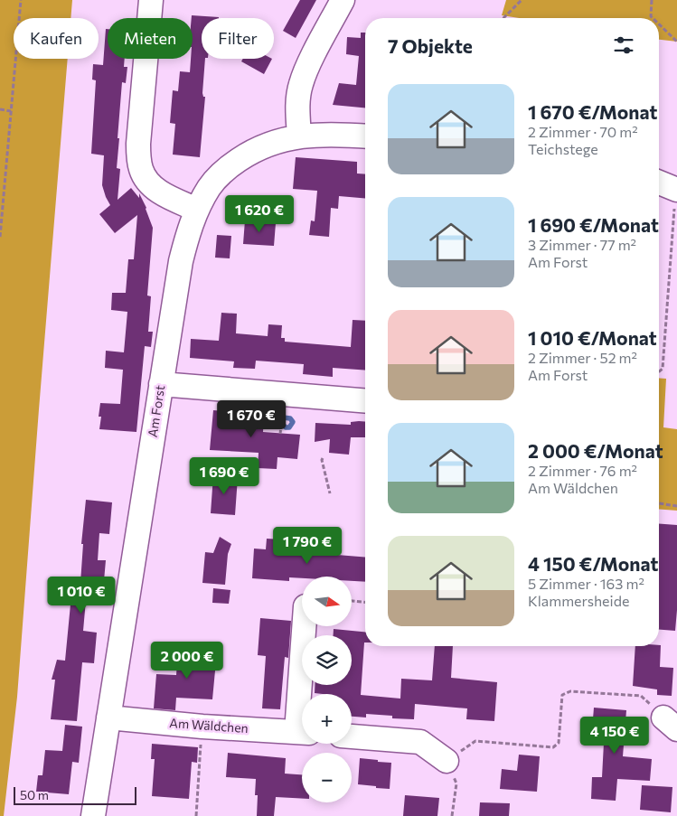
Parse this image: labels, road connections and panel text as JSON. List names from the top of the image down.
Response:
{
  "streets": {
    "street": ["Am Forst", "Am Wäldchen"]
  },
  "crossings": [
    ["Am Forst", "Am Wäldchen"]
  ],
  "scale_bar": "50 m",
  "north": "right",
  "page": {
    "chip": ["Kaufen", "Mieten", "Filter"],
    "heading": "7 Objekte",
    "list": [
      {
        "name": "1 670 €/Monat",
        "note": "2 Zimmer · 70 m² · Teichstege"
      },
      {
        "name": "1 690 €/Monat",
        "note": "3 Zimmer · 77 m² · Am Forst"
      },
      {
        "name": "1 010 €/Monat",
        "note": "2 Zimmer · 52 m² · Am Forst"
      },
      {
        "name": "2 000 €/Monat",
        "note": "2 Zimmer · 76 m² · Am Wäldchen"
      },
      {
        "name": "4 150 €/Monat",
        "note": "5 Zimmer · 163 m² · Klammersheide"
      }
    ],
    "price": [
      "1 620 €",
      "1 670 €",
      "1 690 €",
      "1 790 €",
      "1 010 €",
      "2 000 €",
      "4 150 €"
    ],
    "map_buttons": ["+", "−"],
    "scale": "50 m"
  }
}
